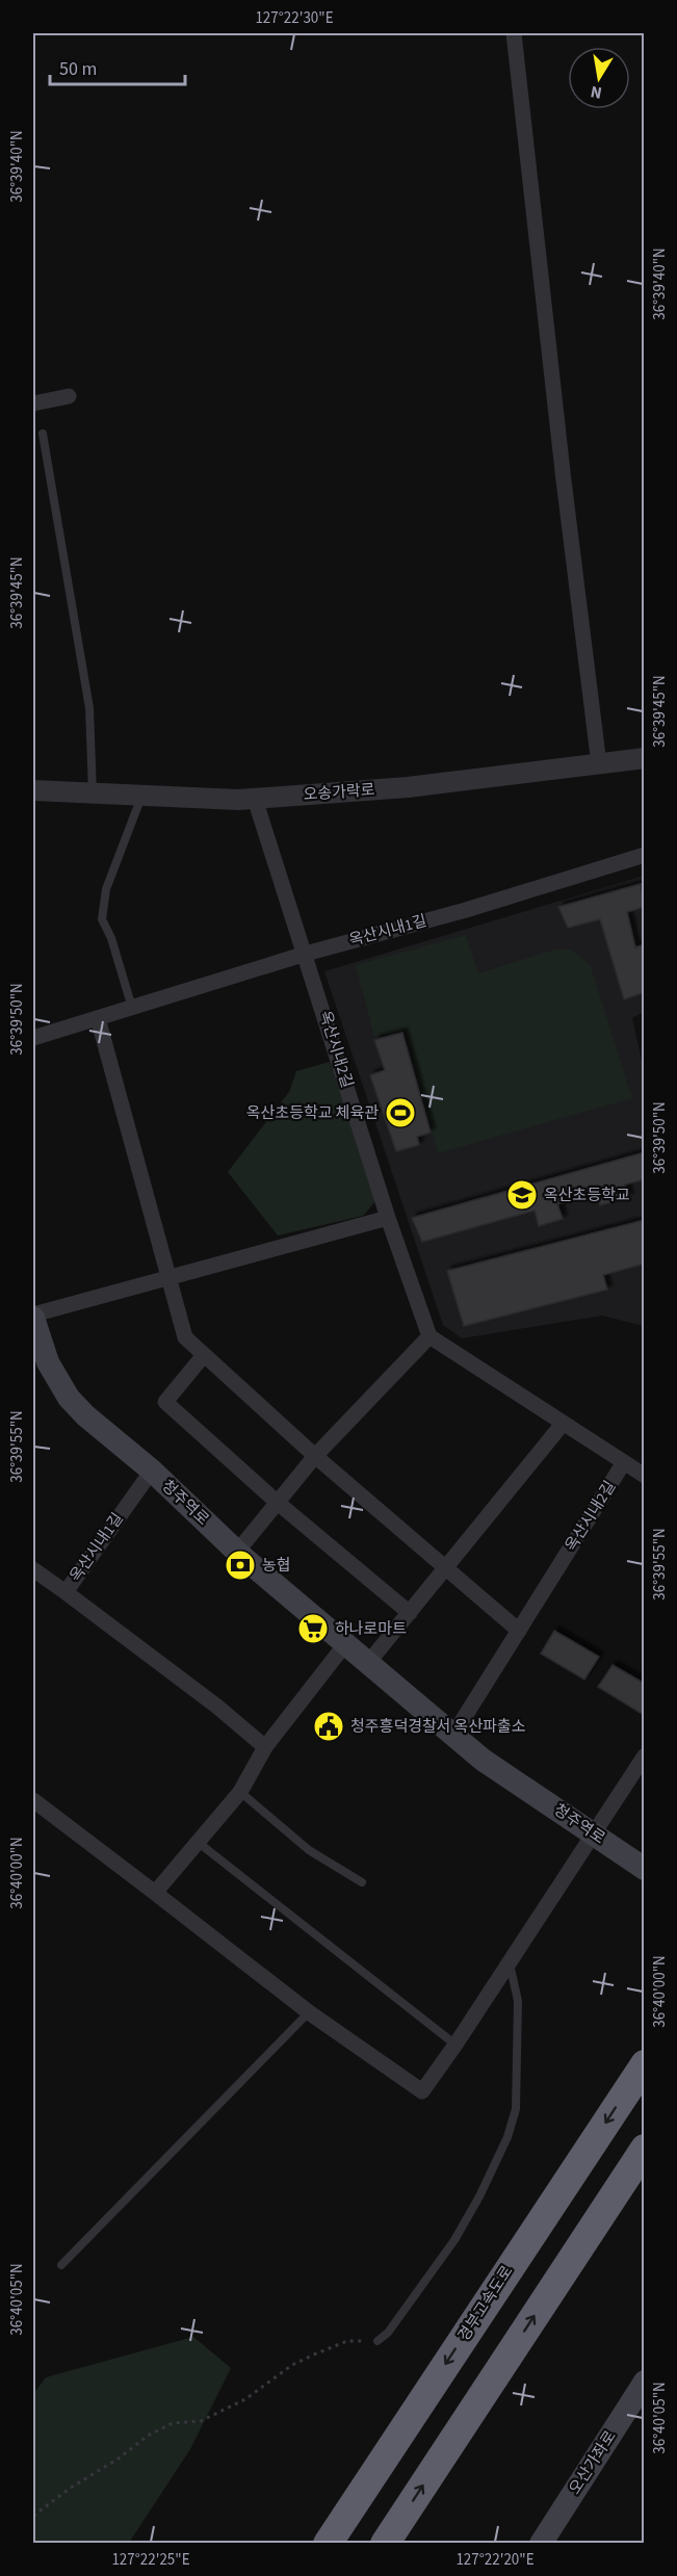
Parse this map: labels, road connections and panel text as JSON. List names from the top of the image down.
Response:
{
  "streets": {
    "highway": ["경부고속도로"],
    "main road": ["청주역로", "오산가좌로"],
    "street": ["오송가락로", "옥산시내1길", "옥산시내2길"]
  },
  "crossings": [
    ["오송가락로", "옥산시내2길"],
    ["옥산시내1길", "옥산시내2길"],
    ["옥산시내1길", "청주역로"],
    ["옥산시내2길", "청주역로"]
  ],
  "places": {
    "sports": ["옥산초등학교 체육관"],
    "school or university": ["옥산초등학교"],
    "bank": ["농협"],
    "supermarket": ["하나로마트"],
    "public building": ["청주흥덕경찰서 옥산파출소"]
  },
  "scale_bar": "50 m",
  "north": "bottom",
  "coordinates": [
    "127°22'30\"E",
    "36°39'40\"N",
    "36°39'45\"N",
    "36°39'50\"N",
    "36°39'55\"N",
    "36°40'00\"N",
    "36°40'05\"N",
    "127°22'25\"E",
    "127°22'20\"E"
  ]
}
